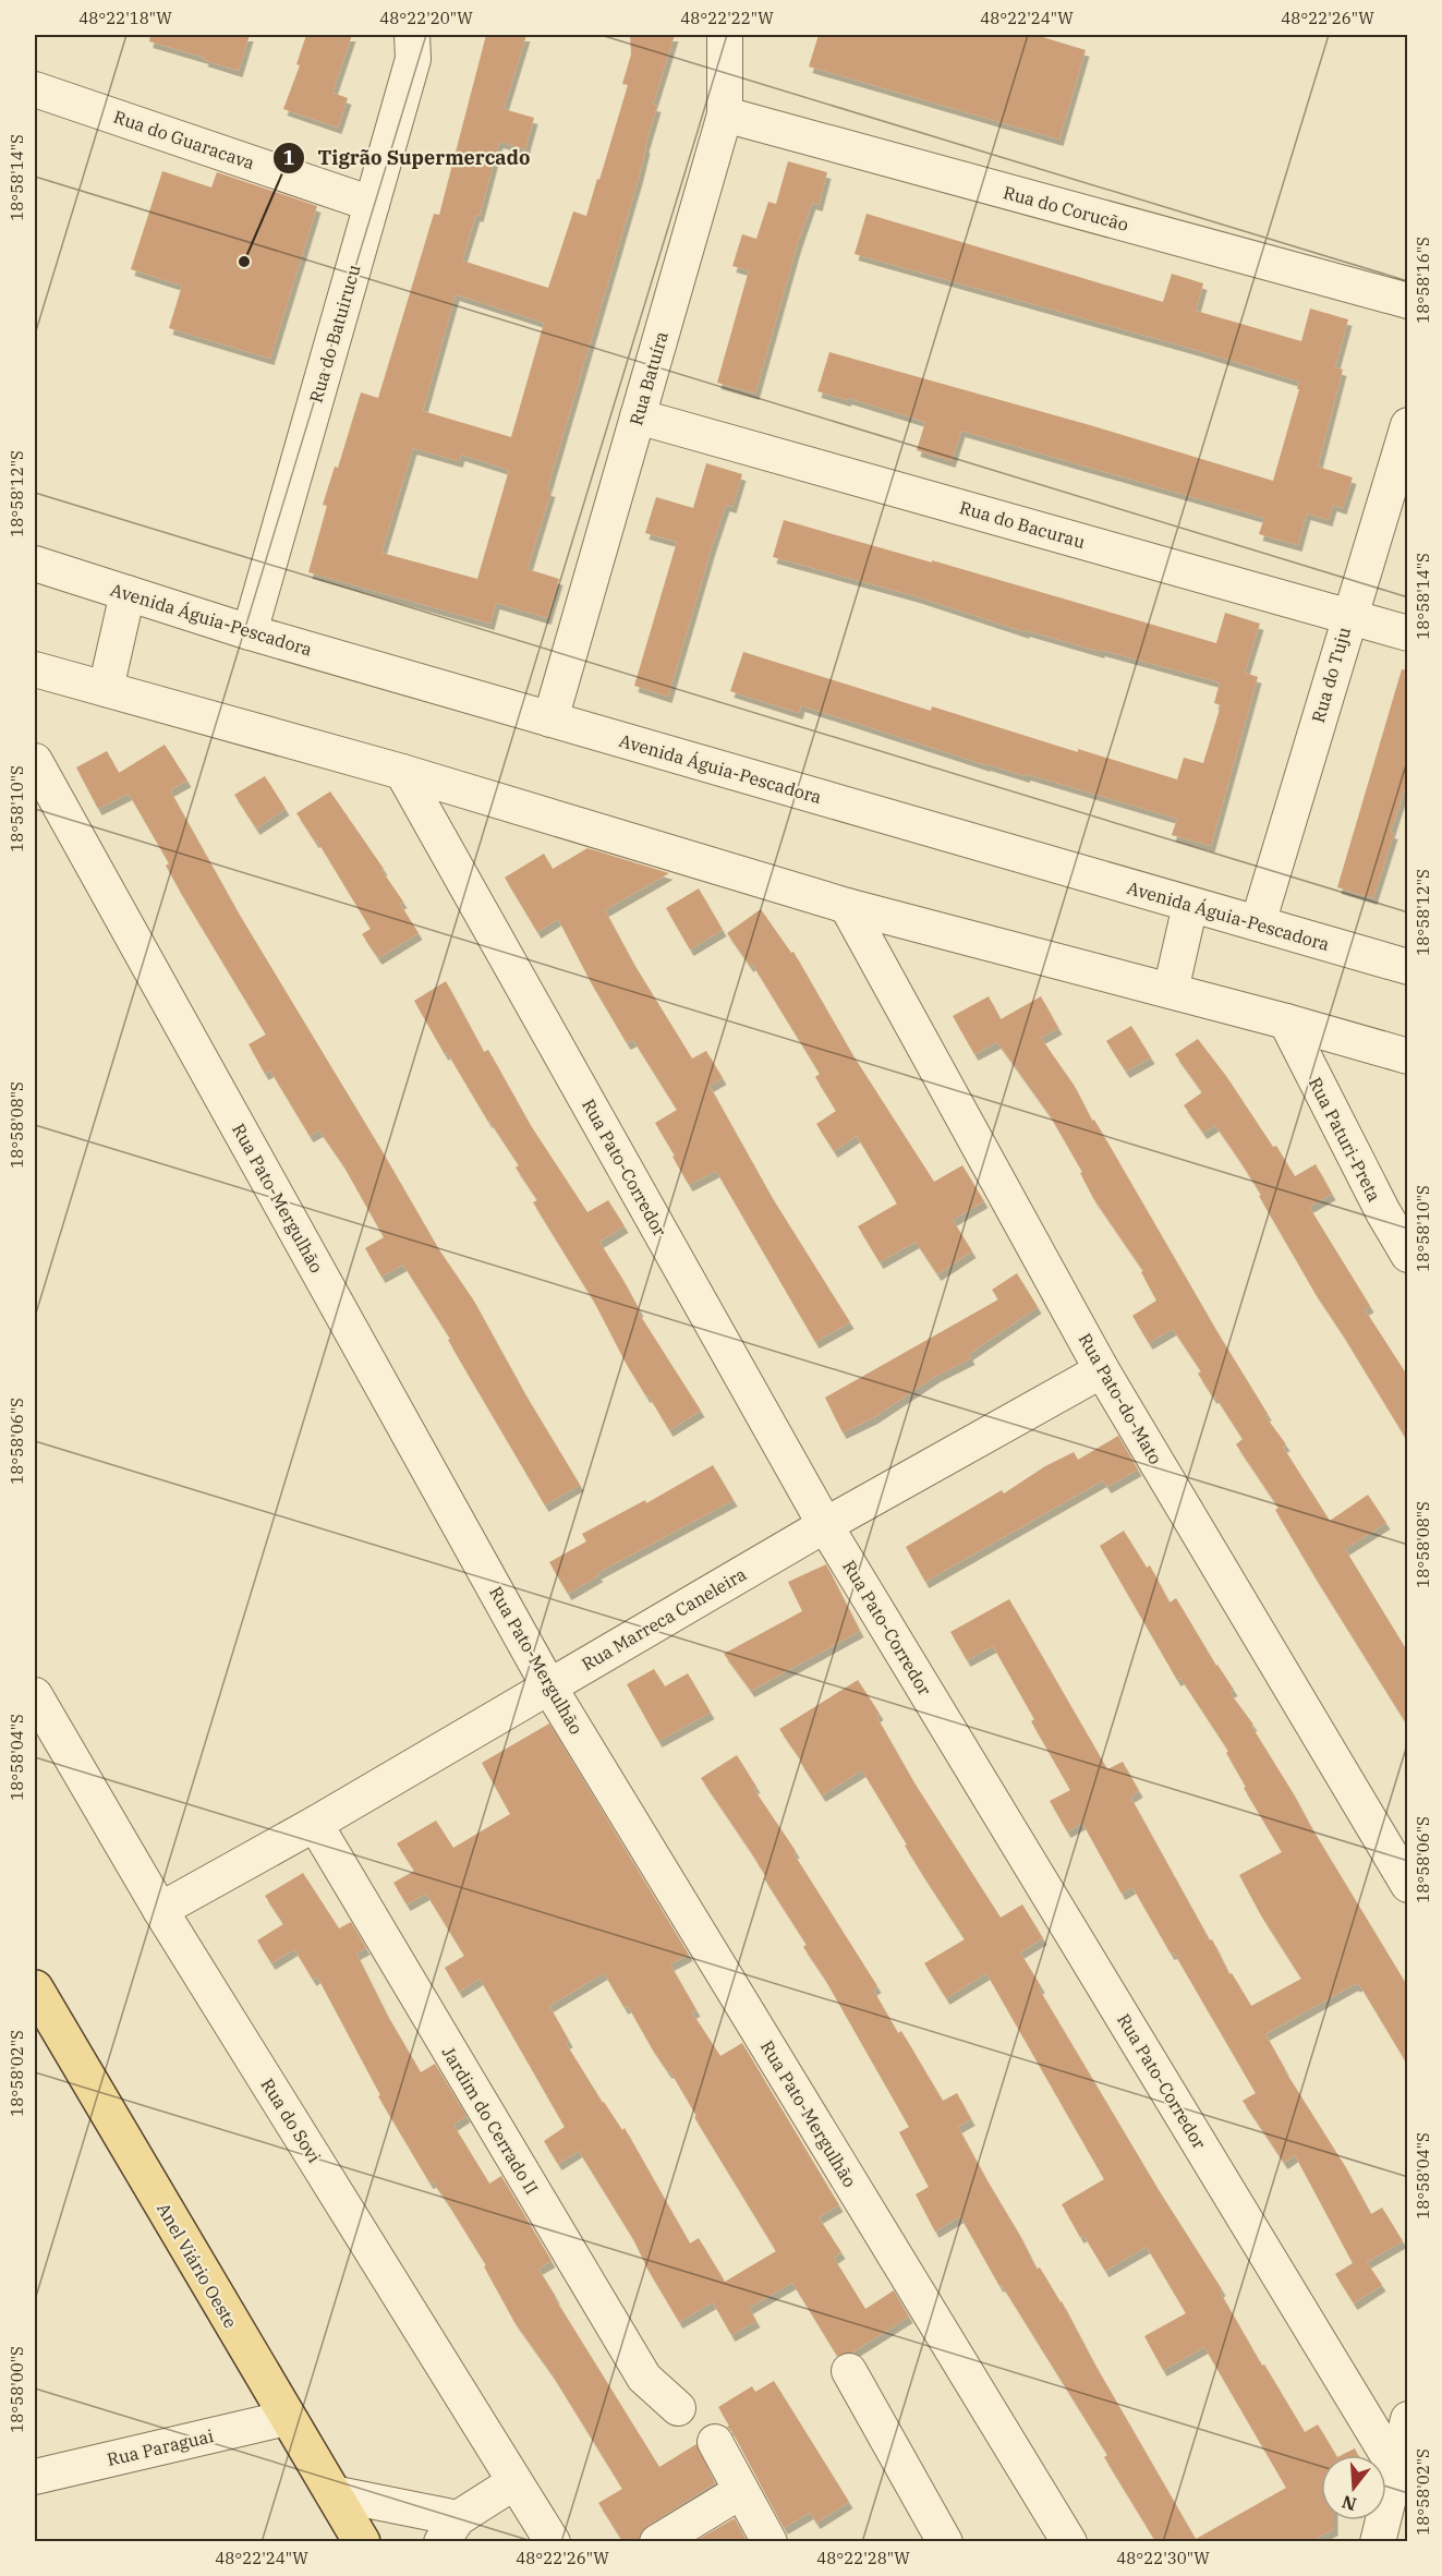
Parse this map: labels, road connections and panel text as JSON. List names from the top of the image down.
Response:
{
  "streets": {
    "main road": ["Anel Viário Oeste"],
    "street": [
      "Rua do Guaracava",
      "Rua do Corucão",
      "Rua do Batuirucu",
      "Rua Batuíra",
      "Rua do Bacurau",
      "Avenida Águia-Pescadora",
      "Rua do Tuju",
      "Rua Paturi-Preta",
      "Rua Pato-Corredor",
      "Rua Pato-Mergulhão",
      "Rua Pato-do-Mato",
      "Rua Marreca Caneleira",
      "Rua do Sovi",
      "Jardim do Cerrado II",
      "Rua Paraguai"
    ]
  },
  "crossings": [
    ["Rua do Guaracava", "Rua do Batuirucu"],
    ["Rua do Corucão", "Rua Batuíra"],
    ["Rua do Batuirucu", "Avenida Águia-Pescadora"],
    ["Rua Batuíra", "Rua do Bacurau"],
    ["Rua Batuíra", "Avenida Águia-Pescadora"],
    ["Rua do Bacurau", "Rua do Tuju"],
    ["Avenida Águia-Pescadora", "Rua do Tuju"],
    ["Rua Pato-Corredor", "Rua Marreca Caneleira"],
    ["Rua Pato-Mergulhão", "Rua Marreca Caneleira"],
    ["Rua Pato-do-Mato", "Rua Marreca Caneleira"],
    ["Rua Marreca Caneleira", "Rua do Sovi"],
    ["Rua Marreca Caneleira", "Jardim do Cerrado II"],
    ["Anel Viário Oeste", "Rua Paraguai"]
  ],
  "places": ["Tigrão Supermercado"],
  "north": "bottom",
  "coordinates": [
    "48°22'18\"W",
    "48°22'20\"W",
    "48°22'22\"W",
    "48°22'24\"W",
    "48°22'26\"W",
    "18°58'14\"S",
    "18°58'16\"S",
    "18°58'12\"S",
    "18°58'10\"S",
    "18°58'08\"S",
    "18°58'06\"S",
    "18°58'04\"S",
    "18°58'02\"S",
    "18°58'00\"S",
    "48°22'28\"W",
    "48°22'30\"W"
  ]
}
